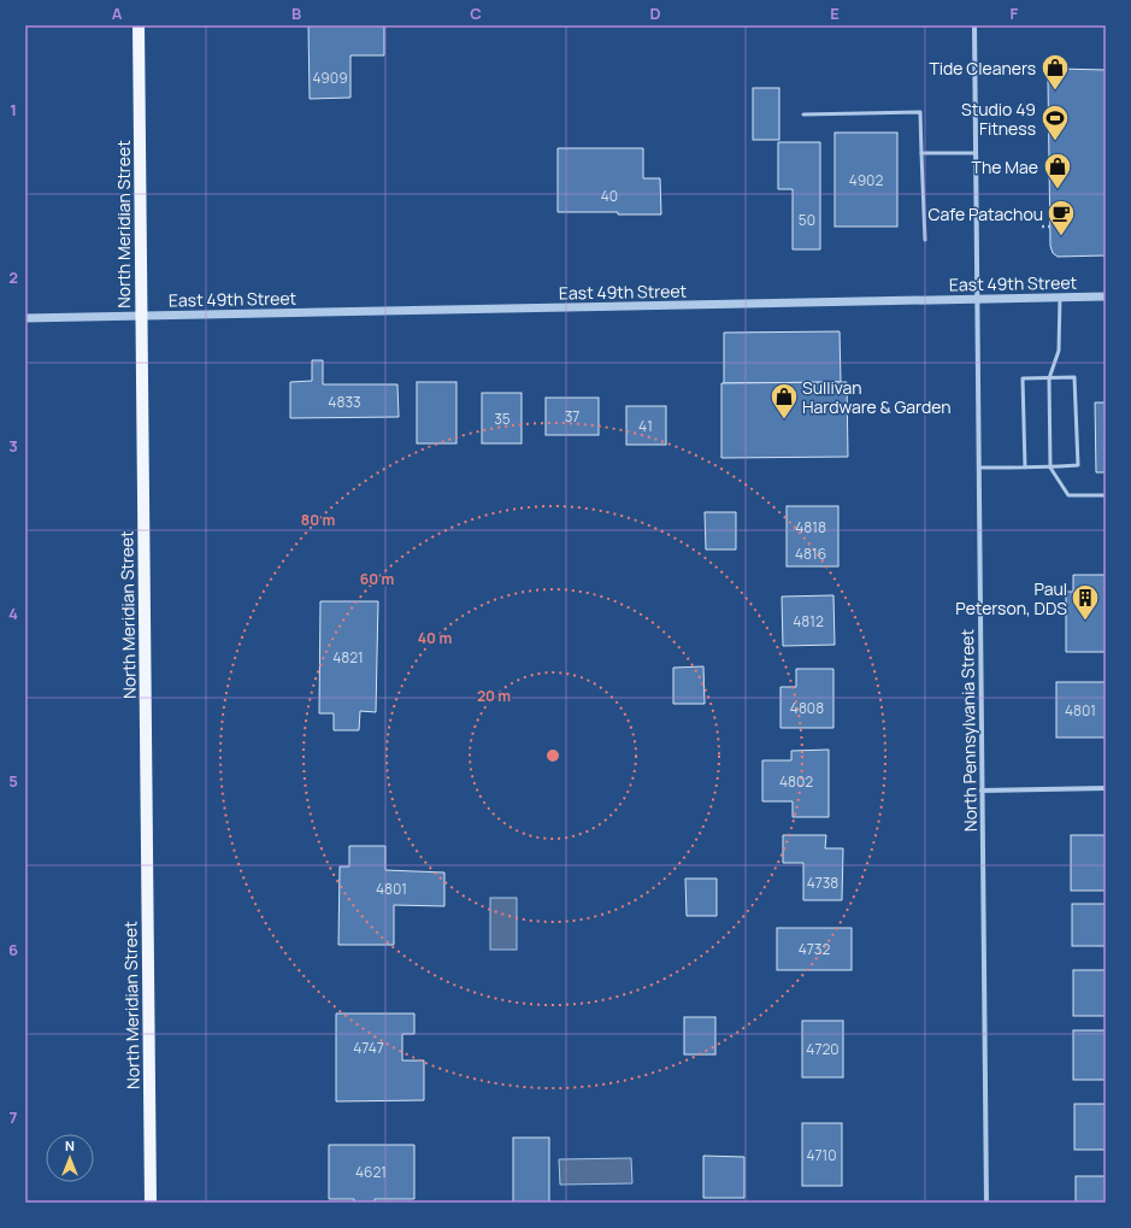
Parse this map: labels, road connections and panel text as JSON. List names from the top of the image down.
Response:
{
  "streets": {
    "main road": ["North Meridian Street"],
    "street": ["East 49th Street", "North Pennsylvania Street"]
  },
  "crossings": [
    ["North Meridian Street", "East 49th Street"],
    ["East 49th Street", "North Pennsylvania Street"]
  ],
  "places": {
    "shop": ["Tide Cleaners", "The Mae", "Sullivan Hardware & Garden"],
    "sports": ["Studio 49 Fitness"],
    "cafe": ["Cafe Patachou"],
    "building": ["Paul Peterson, DDS"]
  },
  "house_numbers": [
    "4909",
    "4902",
    "40",
    "50",
    "4833",
    "37",
    "35",
    "41",
    "4818",
    "4816",
    "4812",
    "4821",
    "4808",
    "4801",
    "4802",
    "4738",
    "4801",
    "4732",
    "4747",
    "4720",
    "4710",
    "4621"
  ],
  "north": "top",
  "grid": {
    "columns": [
      "A",
      "B",
      "C",
      "D",
      "E",
      "F"
    ],
    "rows": [
      "1",
      "2",
      "3",
      "4",
      "5",
      "6",
      "7"
    ]
  },
  "rings": [
    "80 m",
    "60 m",
    "40 m",
    "20 m"
  ]
}
